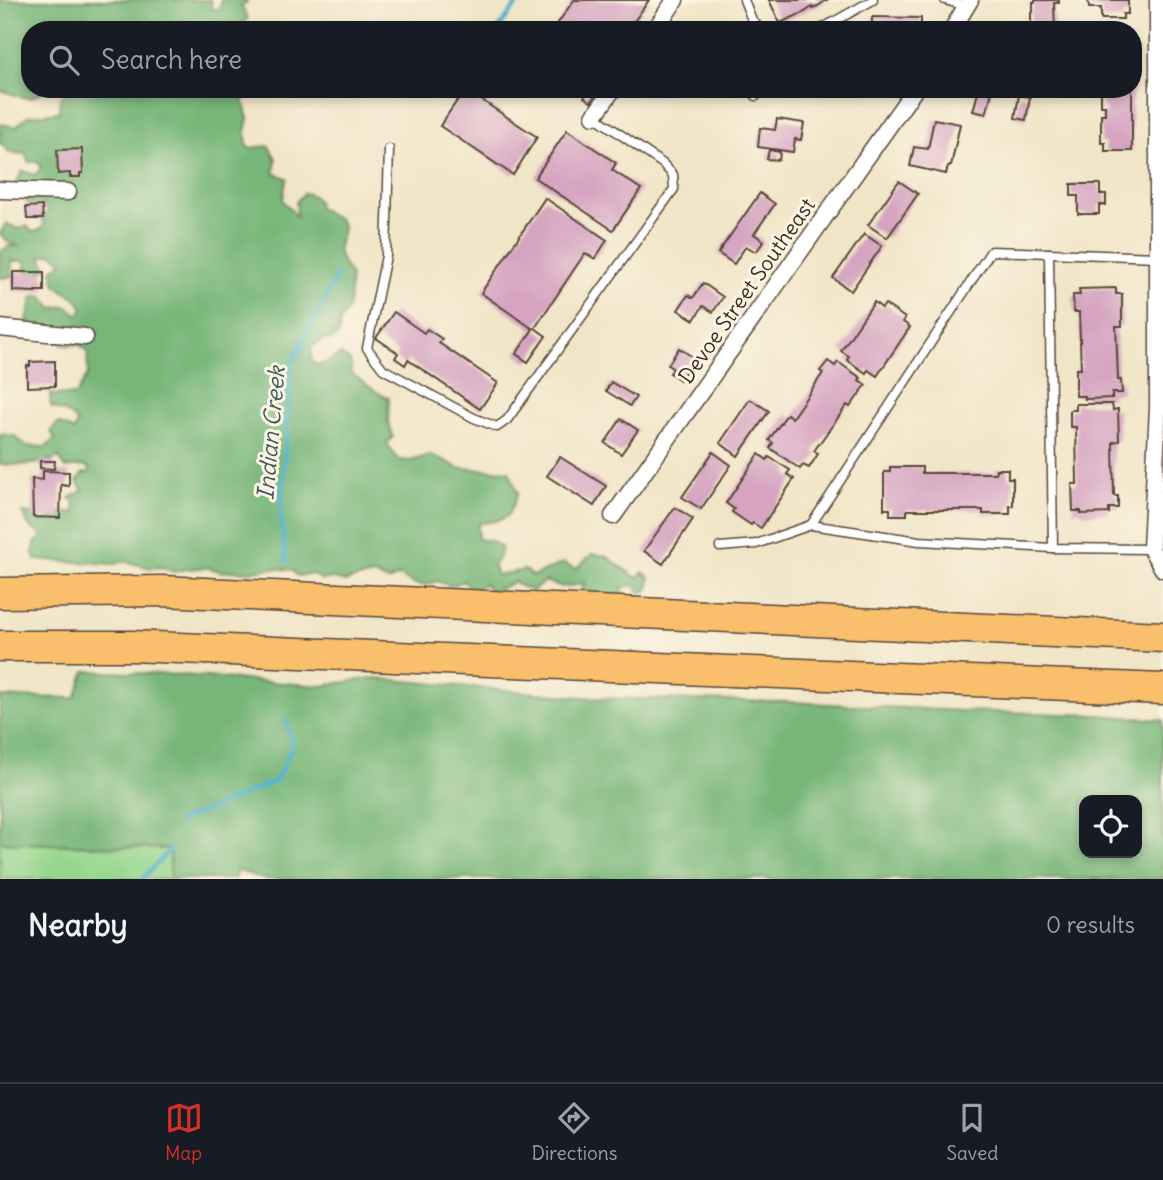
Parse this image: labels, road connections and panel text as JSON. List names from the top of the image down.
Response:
{
  "streets": {
    "street": ["Devoe Street Southeast"]
  },
  "water": ["Indian Creek"],
  "page": {
    "search": "Search here",
    "heading": ["Nearby", "0 results"],
    "nav": ["Map", "Directions", "Saved"]
  }
}
